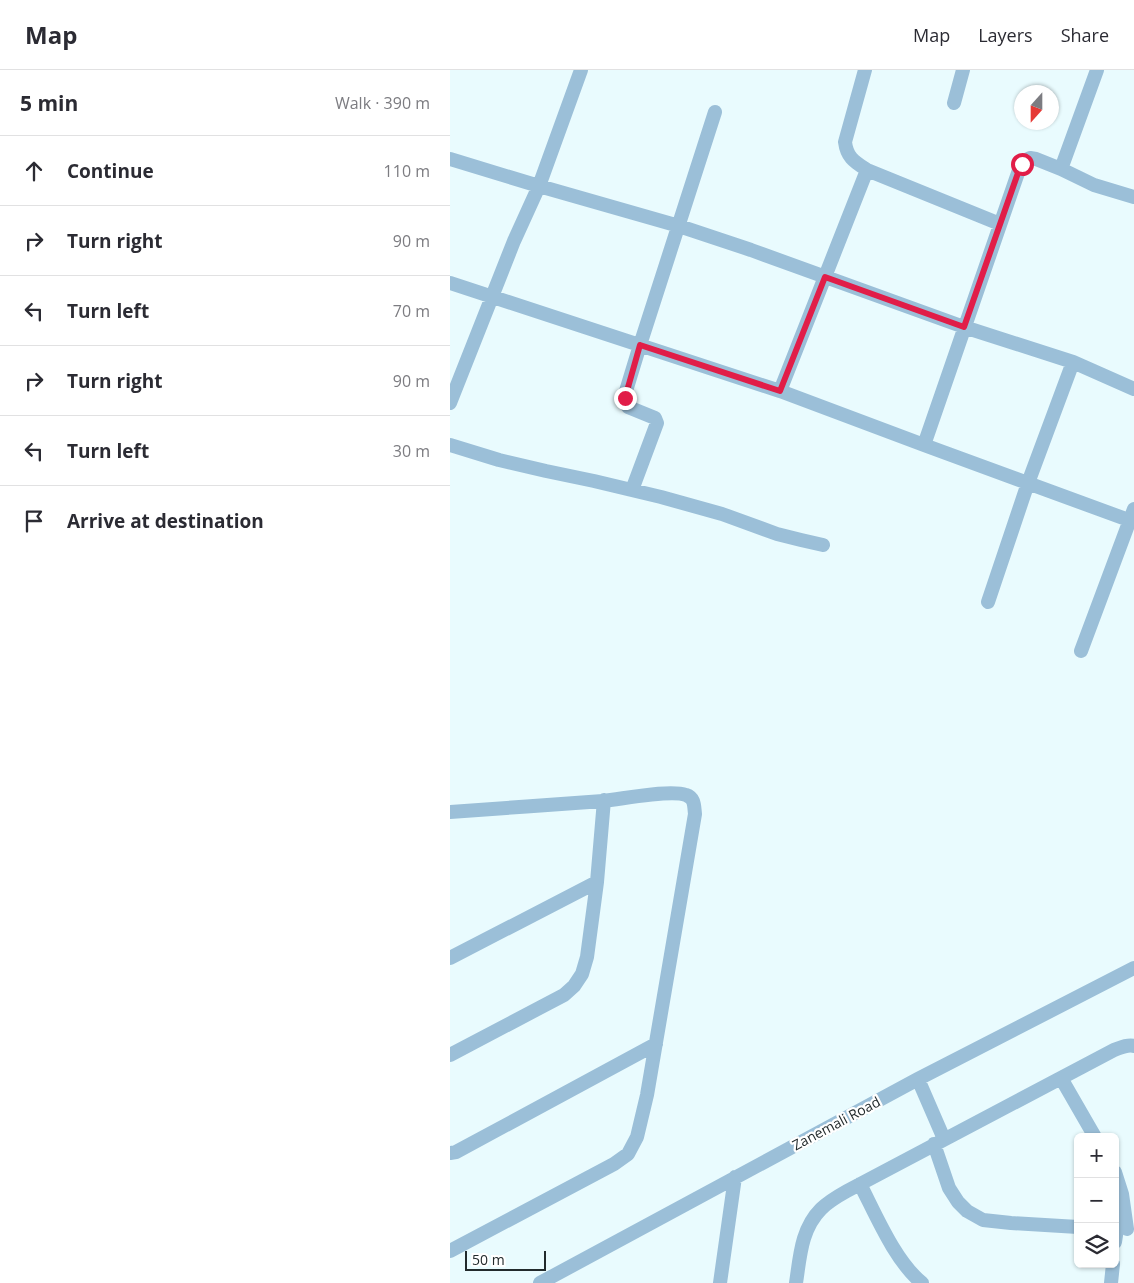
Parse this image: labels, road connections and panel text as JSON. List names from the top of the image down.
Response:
{
  "streets": {
    "street": ["Zanemali Road"]
  },
  "scale_bar": "50 m",
  "north": "bottom",
  "page": {
    "header": "Map",
    "nav": ["Map", "Layers", "Share"],
    "heading": ["5 min", "Walk · 390 m"],
    "list": [
      ["Continue", "110 m"],
      ["Turn right", "90 m"],
      ["Turn left", "70 m"],
      ["Turn right", "90 m"],
      ["Turn left", "30 m"],
      "Arrive at destination"
    ],
    "map_buttons": ["+", "−"],
    "scale": "50 m"
  }
}
